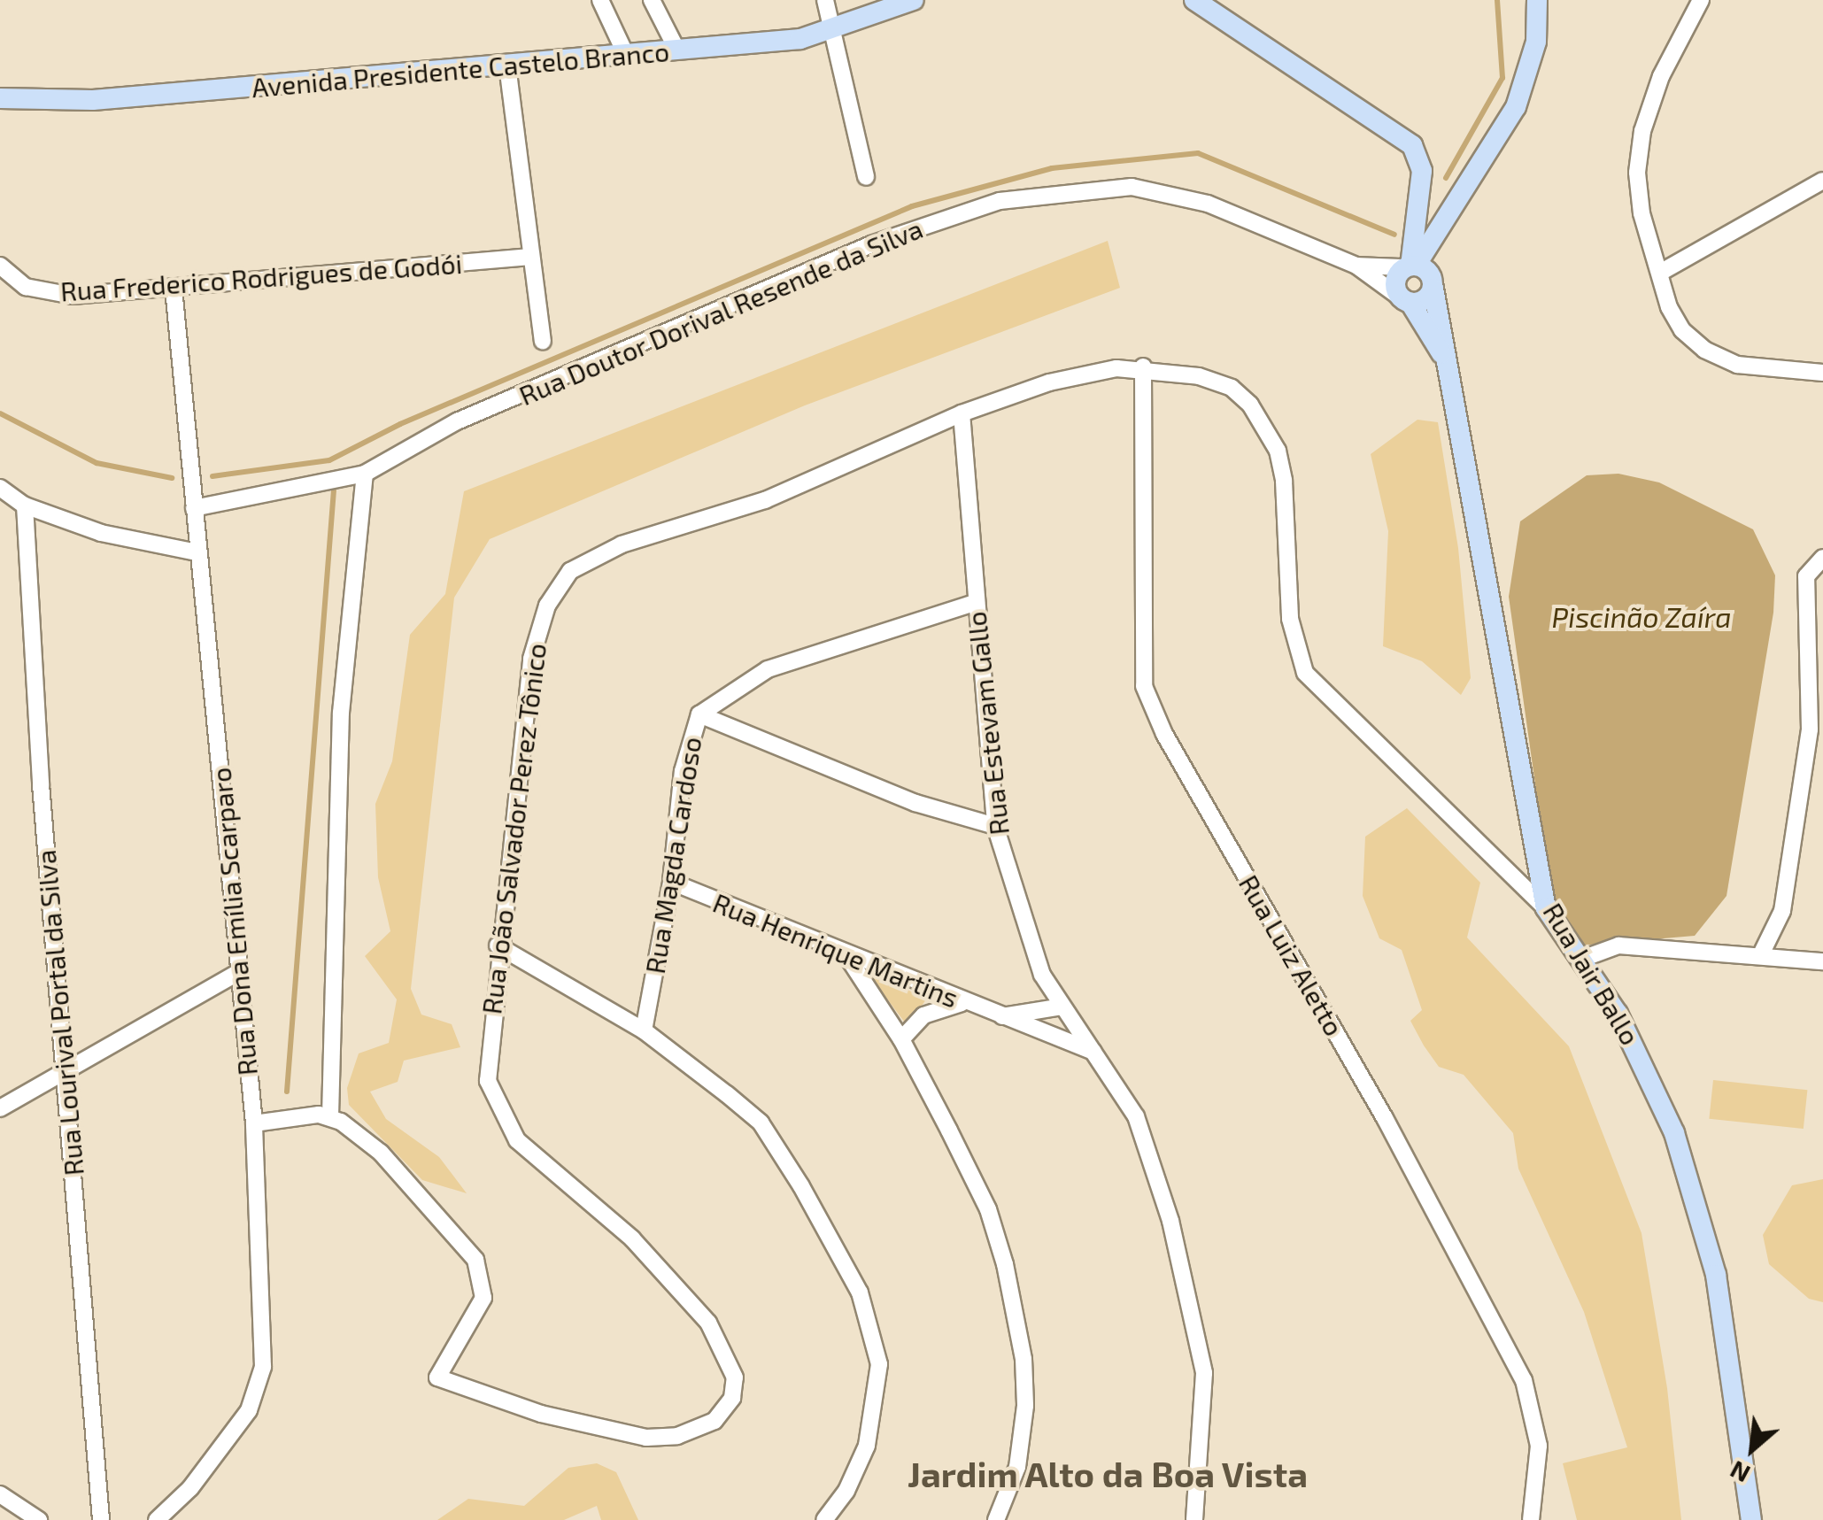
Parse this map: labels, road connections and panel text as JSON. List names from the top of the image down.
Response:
{
  "streets": {
    "main road": ["Avenida Presidente Castelo Branco", "Rua Jair Ballo"],
    "street": [
      "Rua Frederico Rodrigues de Godói",
      "Rua Doutor Dorival Resende da Silva",
      "Rua Estevam Gallo",
      "Rua João Salvador Perez Tônico",
      "Rua Magda Cardoso",
      "Rua Dona Emília Scarparo",
      "Rua Henrique Martins",
      "Rua Luiz Aletto",
      "Rua Lourival Portal da Silva"
    ]
  },
  "crossings": [
    ["Rua Frederico Rodrigues de Godói", "Rua Dona Emília Scarparo"],
    ["Rua Doutor Dorival Resende da Silva", "Rua Dona Emília Scarparo"],
    ["Rua Doutor Dorival Resende da Silva", "Rua Jair Ballo"],
    ["Rua Estevam Gallo", "Rua João Salvador Perez Tônico"],
    ["Rua Estevam Gallo", "Rua Magda Cardoso"],
    ["Rua Estevam Gallo", "Rua Henrique Martins"],
    ["Rua João Salvador Perez Tônico", "Rua Luiz Aletto"],
    ["Rua João Salvador Perez Tônico", "Rua Jair Ballo"],
    ["Rua Magda Cardoso", "Rua Henrique Martins"]
  ],
  "districts": ["Jardim Alto da Boa Vista"],
  "water": ["Piscinão Zaíra"],
  "north": "bottom left"
}
